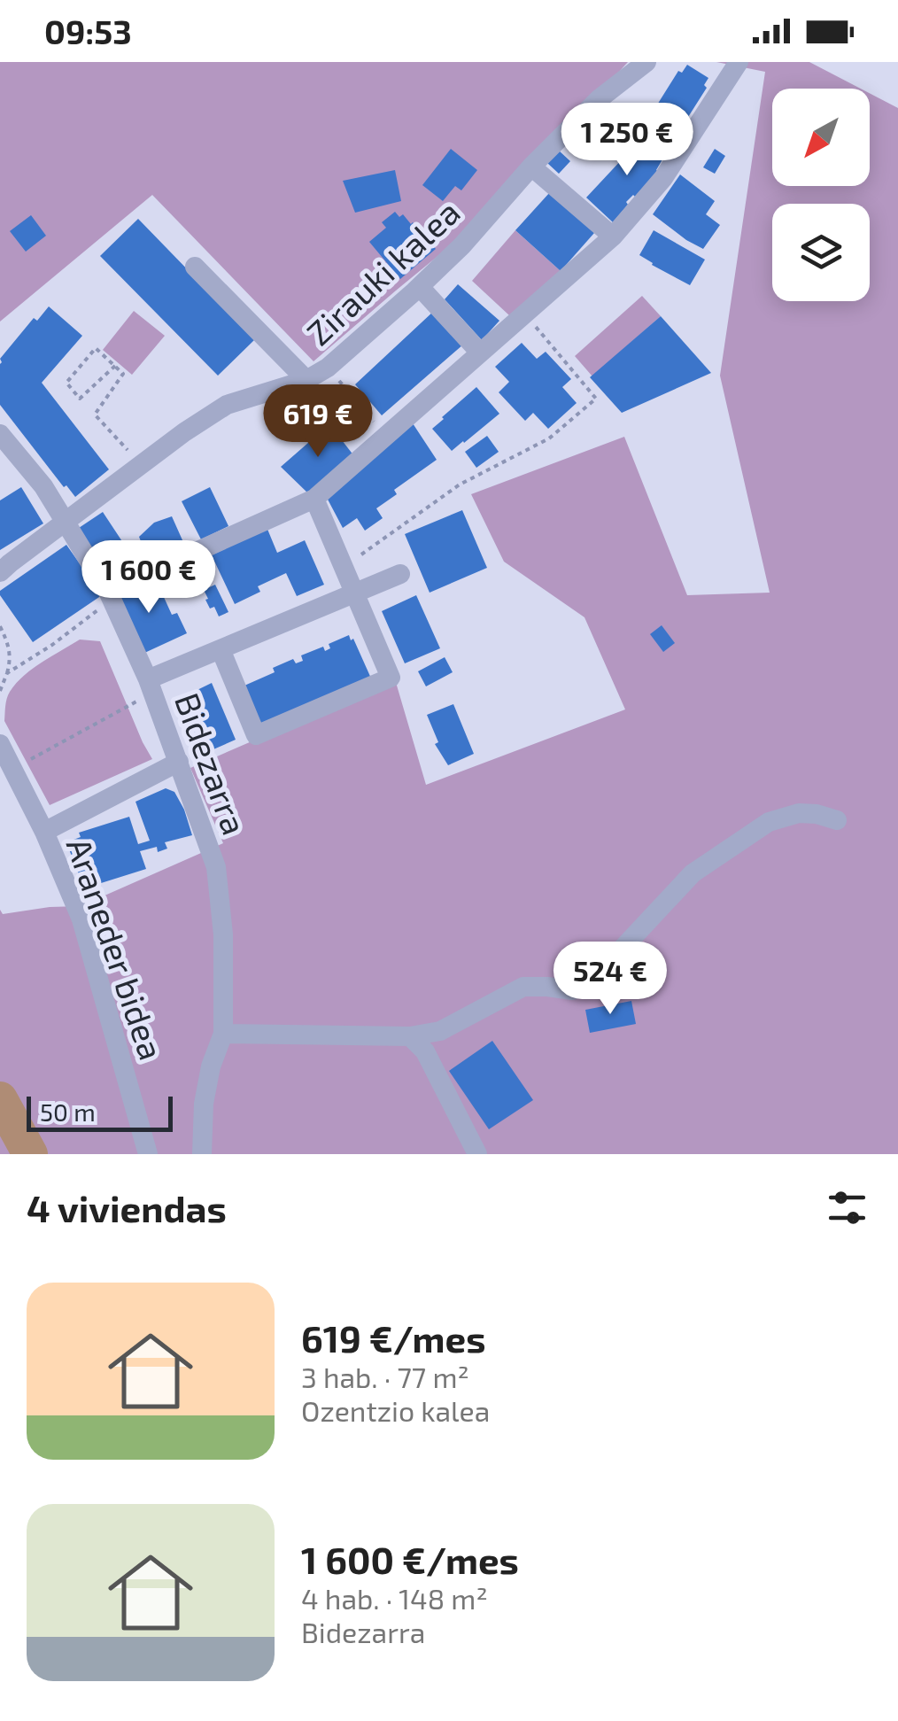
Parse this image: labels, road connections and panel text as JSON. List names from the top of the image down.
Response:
{
  "streets": {
    "street": ["Zirauki kalea", "Bidezarra", "Araneder bidea"]
  },
  "crossings": [
    ["Zirauki kalea", "Bidezarra"]
  ],
  "scale_bar": "50 m",
  "north": "bottom left",
  "page": {
    "status": "09:53",
    "price": [
      "1 250 €",
      "619 €",
      "1 600 €",
      "524 €"
    ],
    "scale": "50 m",
    "heading": "4 viviendas",
    "list": [
      {
        "name": "619 €/mes",
        "note": "3 hab. · 77 m² · Ozentzio kalea"
      },
      {
        "name": "1 600 €/mes",
        "note": "4 hab. · 148 m² · Bidezarra"
      }
    ]
  }
}
